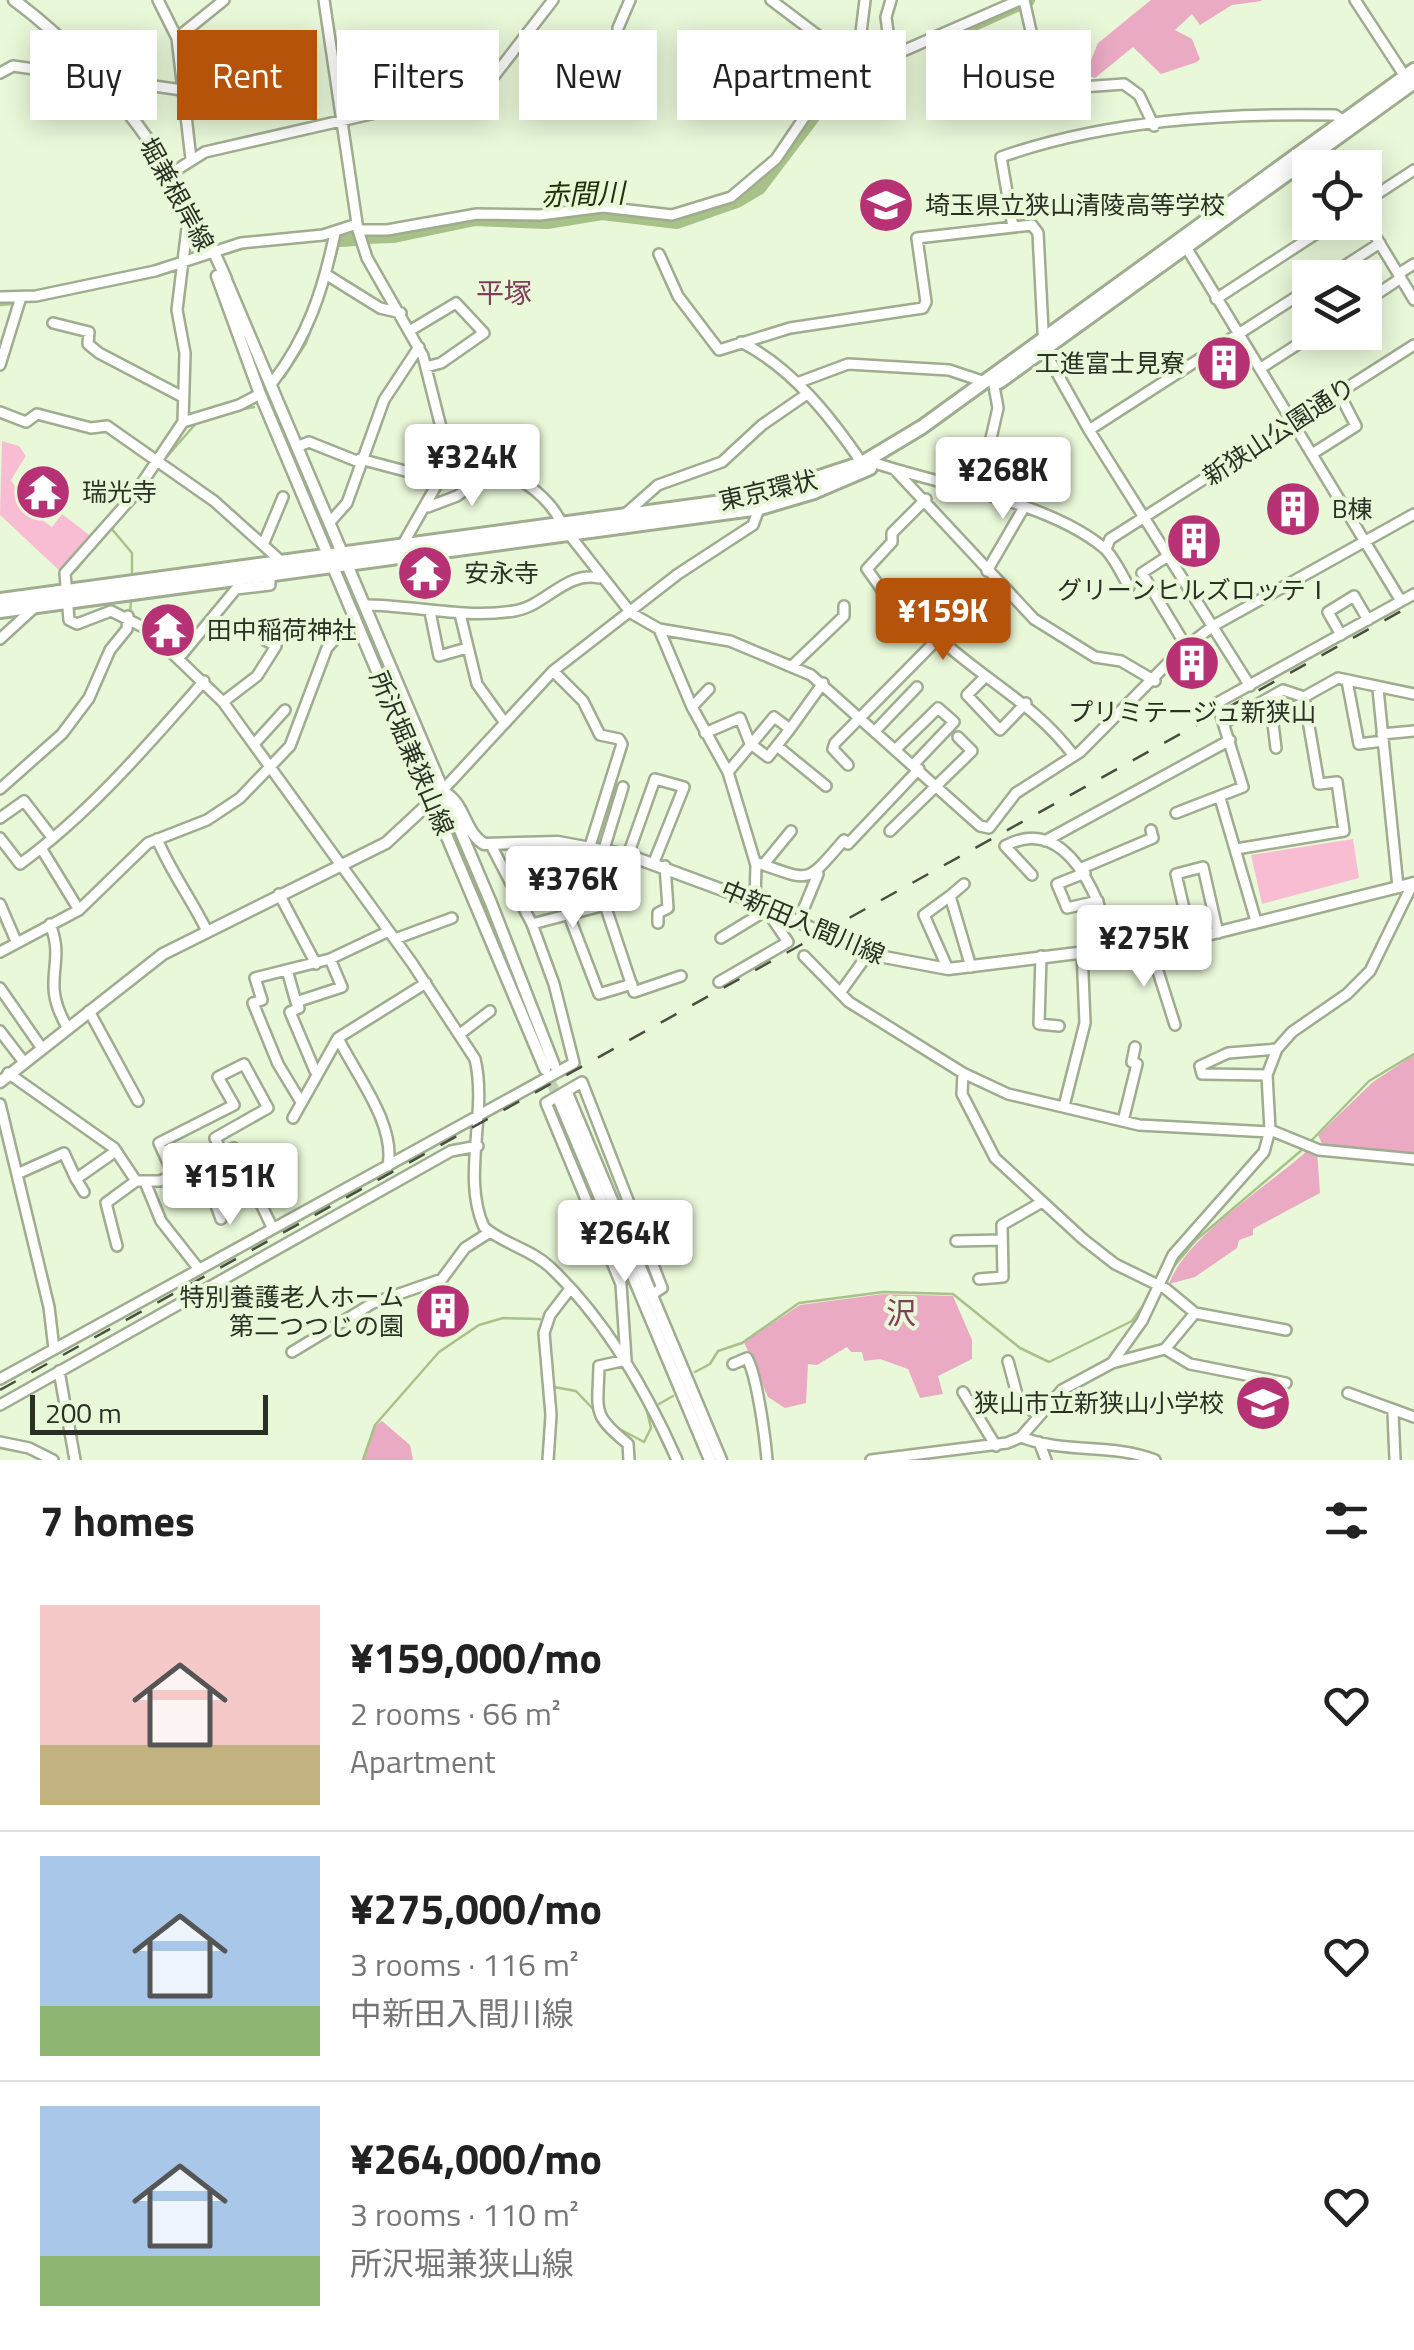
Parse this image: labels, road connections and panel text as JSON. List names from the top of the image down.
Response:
{
  "streets": {
    "highway": ["東京環状"],
    "main road": ["堀兼根岸線", "所沢堀兼狭山線", "中新田入間川線"],
    "street": ["新狭山公園通り"]
  },
  "crossings": [
    ["堀兼根岸線", "東京環状"],
    ["堀兼根岸線", "所沢堀兼狭山線"],
    ["東京環状", "所沢堀兼狭山線"]
  ],
  "districts": ["平塚", "沢"],
  "water": ["赤間川"],
  "places": {
    "school or university": ["埼玉県立狭山清陵高等学校", "狭山市立新狭山小学校"],
    "building": [
      "工進富士見寮",
      "B棟",
      "グリーンヒルズロッテⅠ",
      "プリミテージュ新狭山",
      "特別養護老人ホーム 第二つつじの園"
    ],
    "temple": ["瑞光寺", "安永寺", "田中稲荷神社"]
  },
  "scale_bar": "200 m",
  "page": {
    "chip": [
      "Buy",
      "Rent",
      "Filters",
      "New",
      "Apartment",
      "House"
    ],
    "price": [
      "¥324K",
      "¥268K",
      "¥159K",
      "¥376K",
      "¥275K",
      "¥151K",
      "¥264K"
    ],
    "scale": "200 m",
    "heading": "7 homes",
    "list": [
      {
        "name": "¥159,000/mo",
        "note": "2 rooms · 66 m² · Apartment"
      },
      {
        "name": "¥275,000/mo",
        "note": "3 rooms · 116 m² · 中新田入間川線"
      },
      {
        "name": "¥264,000/mo",
        "note": "3 rooms · 110 m² · 所沢堀兼狭山線"
      }
    ]
  }
}
